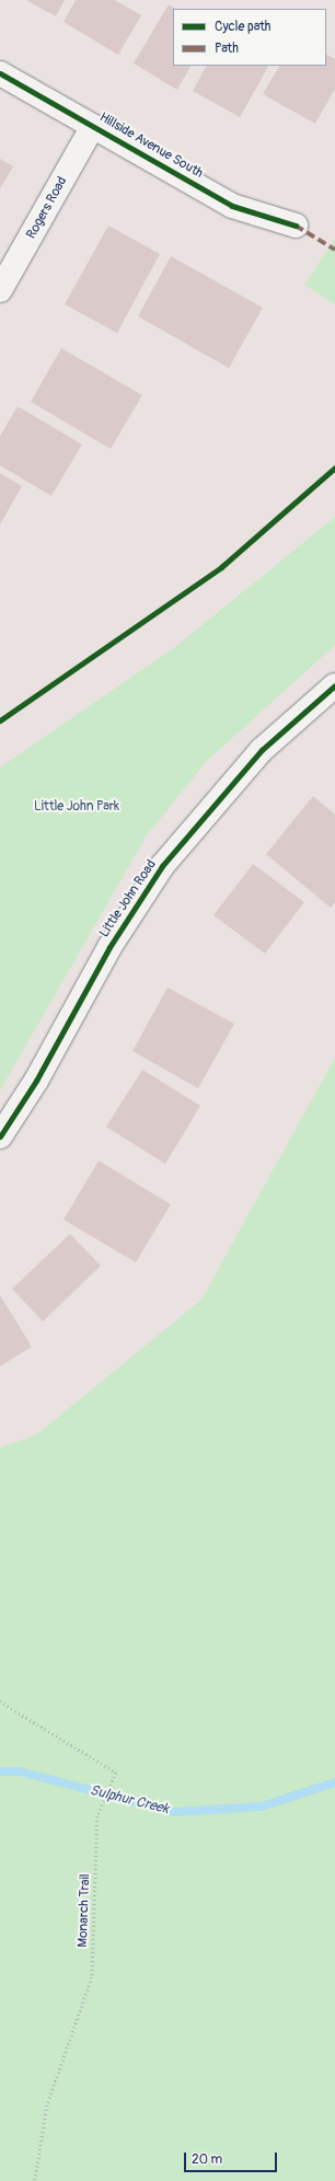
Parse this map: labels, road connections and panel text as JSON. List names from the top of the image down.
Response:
{
  "streets": {
    "street": ["Hillside Avenue South", "Rogers Road", "Little John Road"],
    "path": ["Monarch Trail"]
  },
  "crossings": [
    ["Hillside Avenue South", "Rogers Road"]
  ],
  "water": ["Sulphur Creek"],
  "parks": ["Little John Park"],
  "legend": ["Cycle path", "Path"],
  "scale_bar": "20 m"
}
